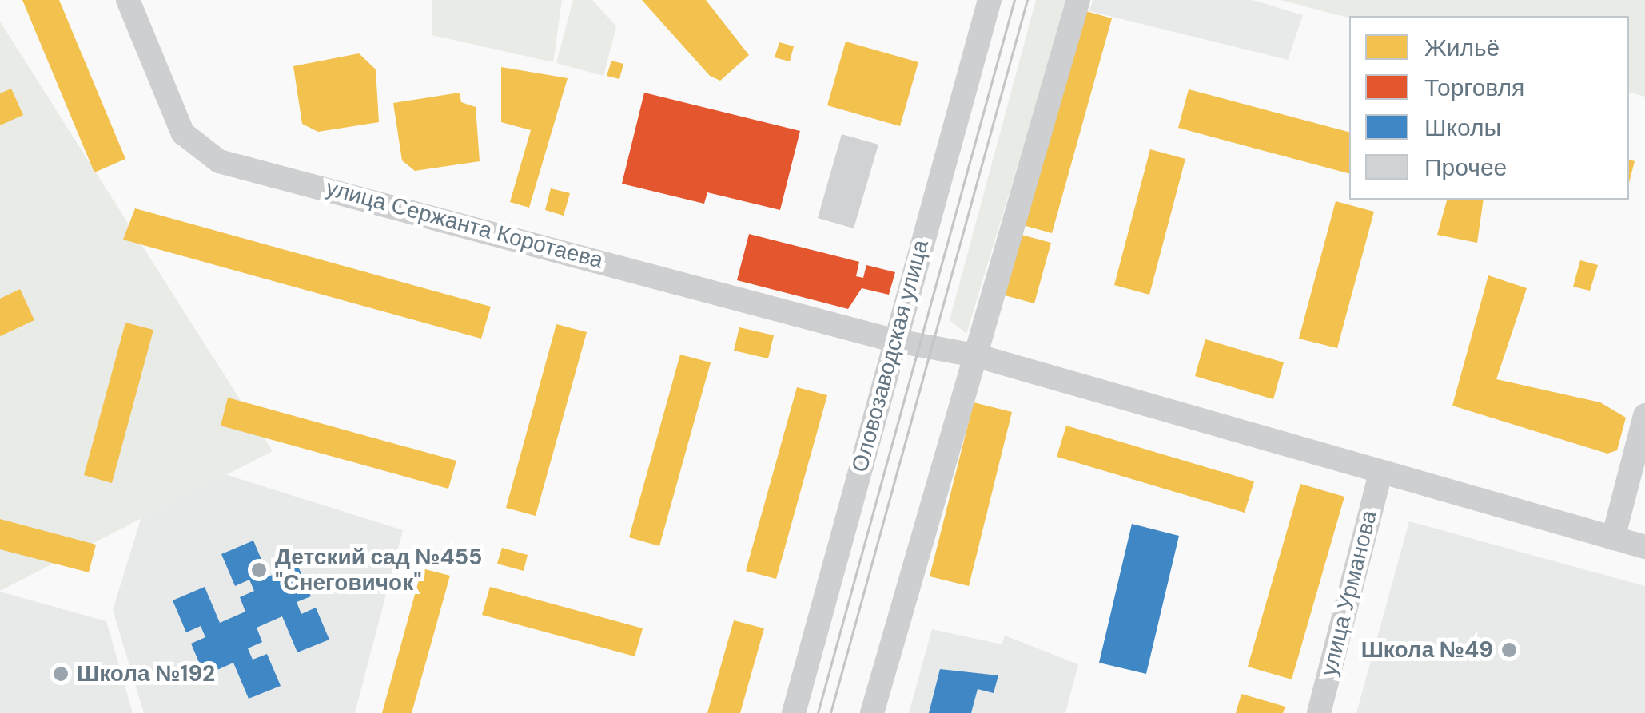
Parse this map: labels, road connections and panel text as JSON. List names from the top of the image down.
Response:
{
  "streets": {
    "street": ["улица Сержанта Коротаева", "Оловозаводская улица", "улица Урманова"]
  },
  "crossings": [
    ["улица Сержанта Коротаева", "Оловозаводская улица"],
    ["улица Сержанта Коротаева", "улица Урманова"]
  ],
  "places": ["Детский сад №455 \"Снеговичок\"", "Школа №49", "Школа №192"],
  "legend": [
    "Жильё",
    "Торговля",
    "Школы",
    "Прочее"
  ]
}
